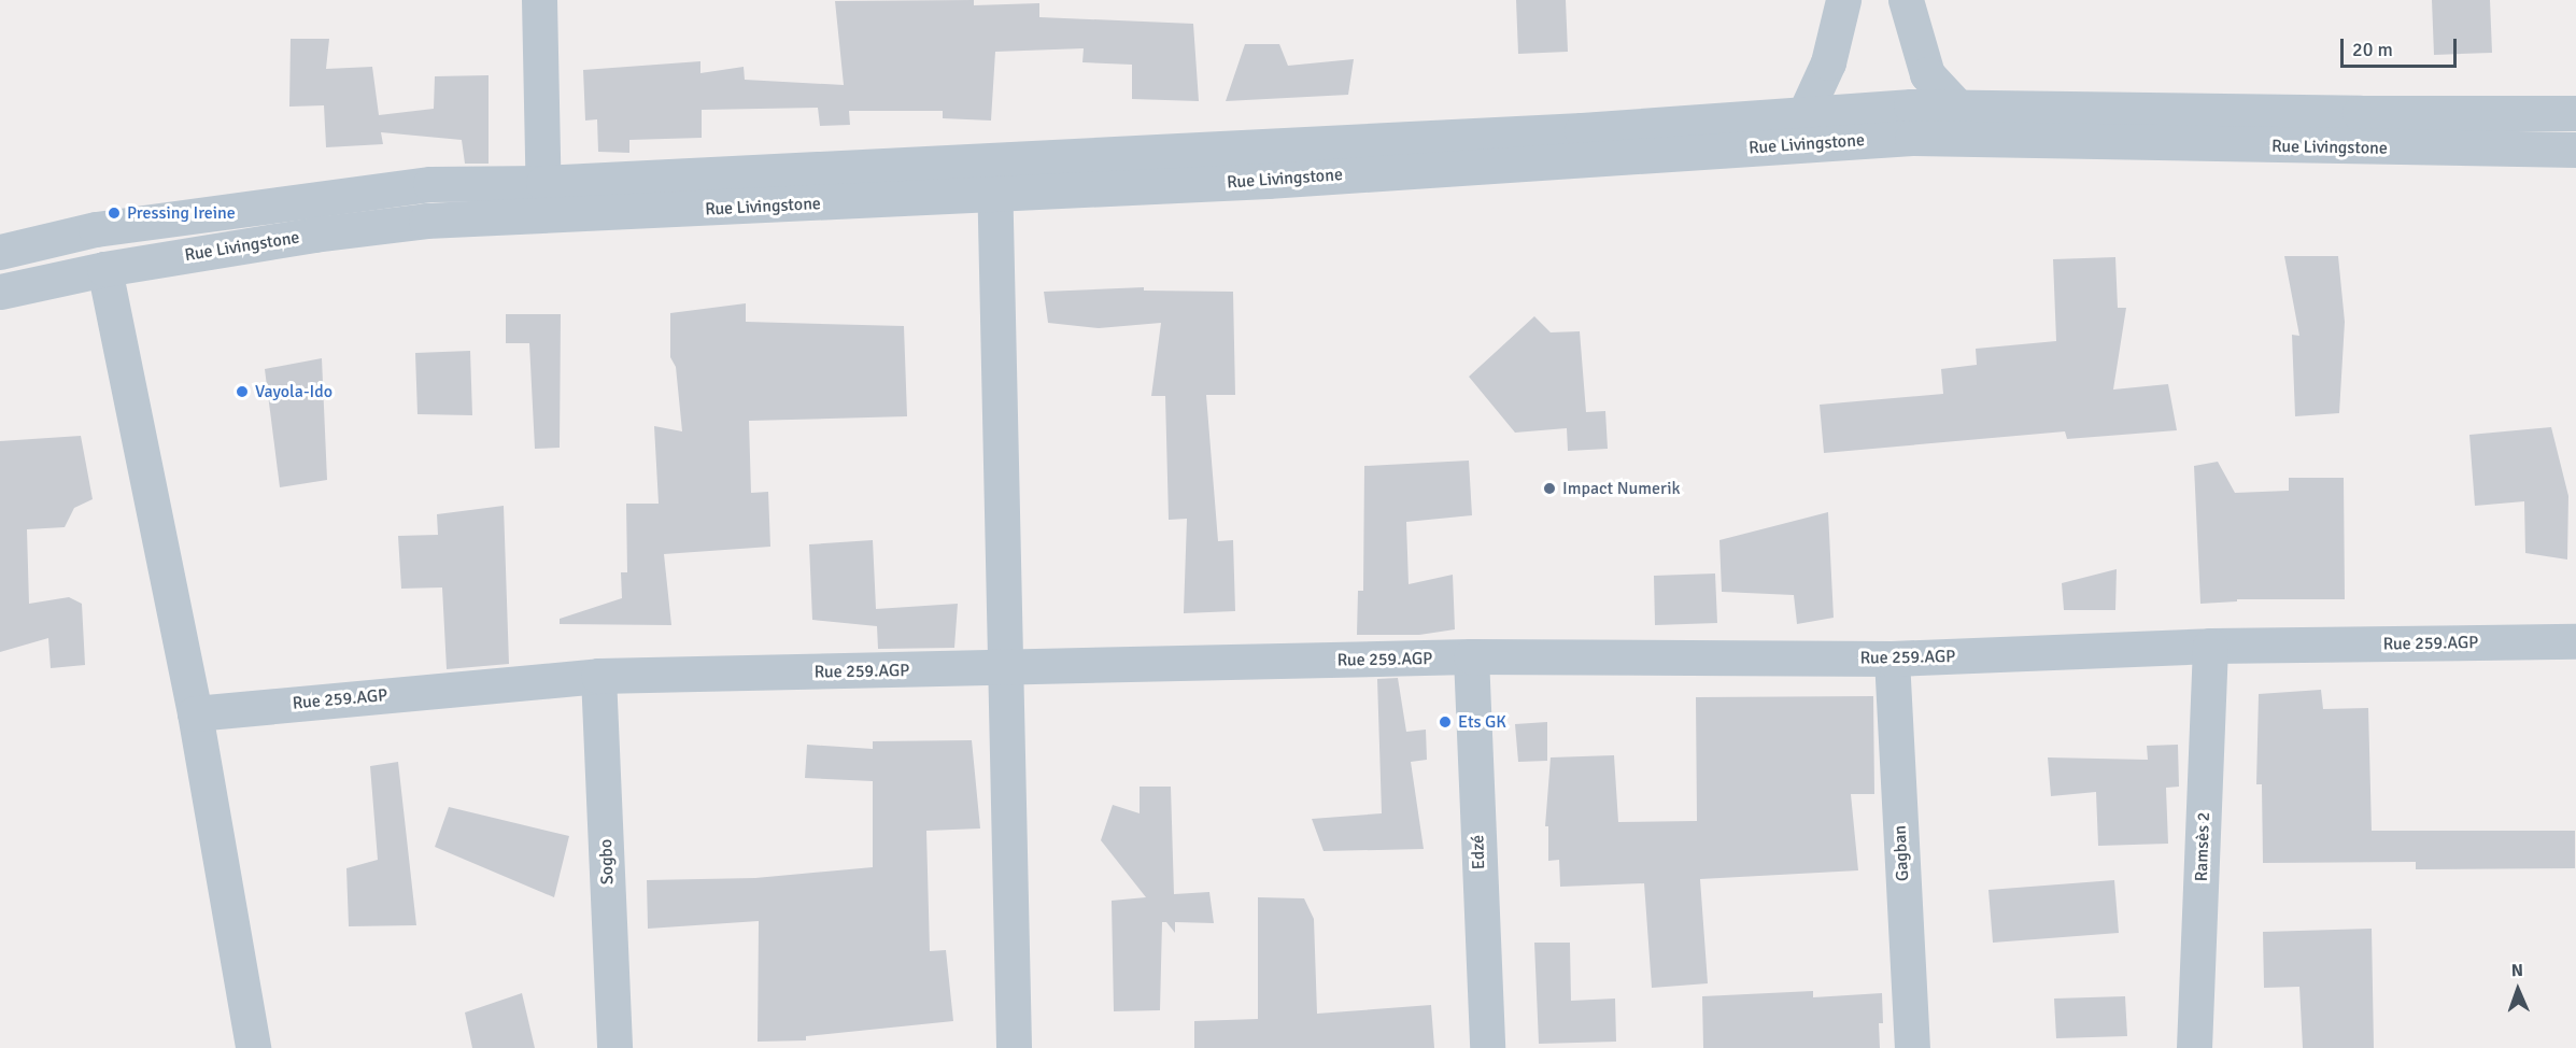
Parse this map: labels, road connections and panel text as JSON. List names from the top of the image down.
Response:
{
  "streets": {
    "street": [
      "Rue Livingstone",
      "Rue 259.AGP",
      "Ramsès 2",
      "Edzé",
      "Gagban",
      "Sogbo"
    ]
  },
  "crossings": [
    ["Rue 259.AGP", "Ramsès 2"],
    ["Rue 259.AGP", "Edzé"],
    ["Rue 259.AGP", "Gagban"],
    ["Rue 259.AGP", "Sogbo"]
  ],
  "places": [
    "Pressing Ireine",
    "Vayola-Ido",
    "Impact Numerik",
    "Ets GK"
  ],
  "scale_bar": "20 m",
  "north": "top"
}
